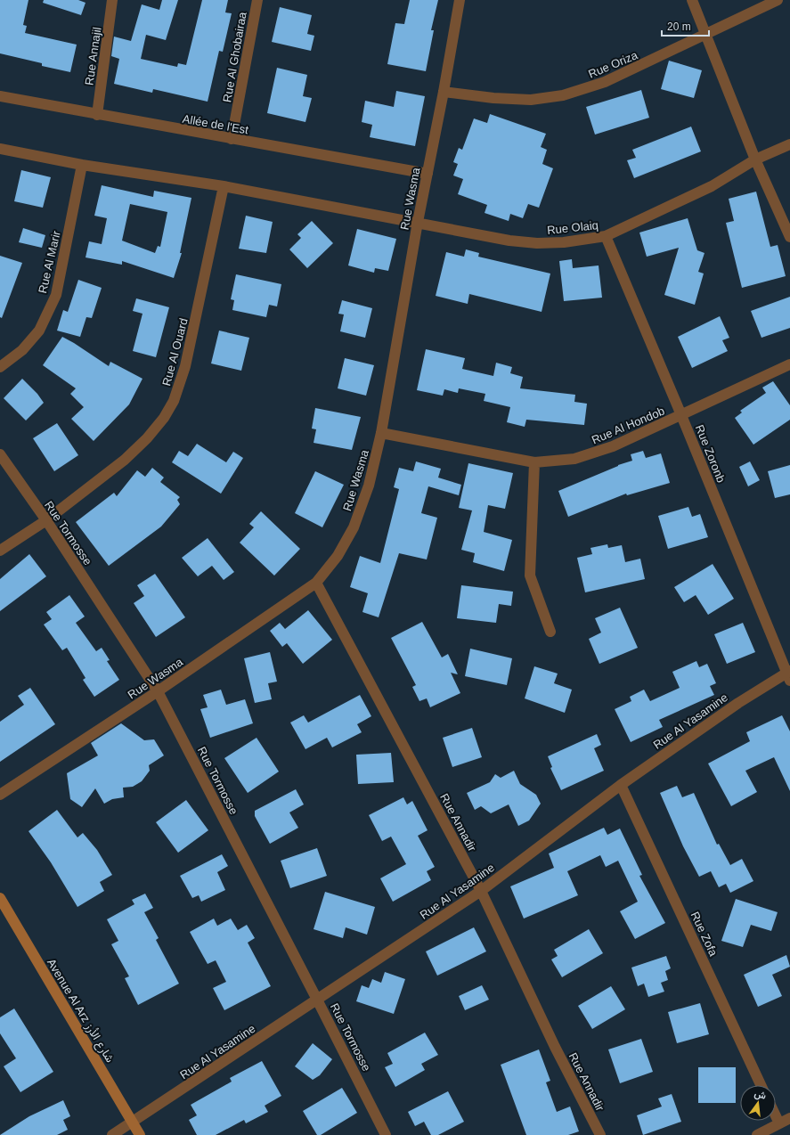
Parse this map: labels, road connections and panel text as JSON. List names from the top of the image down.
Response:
{
  "streets": {
    "street": [
      "Rue Annajil",
      "Rue Al Ghobairaa",
      "Rue Oriza",
      "Allée de l'Est",
      "Rue Wasma",
      "Rue Olaiq",
      "Rue Al Marir",
      "Rue Al Ouard",
      "Rue Al Hondob",
      "Rue Zoronb",
      "Rue Tormosse",
      "Rue Al Yasamine",
      "Rue Annadir",
      "Rue Zofa",
      "Avenue Al Arz شارع الأرز"
    ]
  },
  "crossings": [
    ["Rue Annajil", "Allée de l'Est"],
    ["Rue Al Ghobairaa", "Allée de l'Est"],
    ["Rue Oriza", "Rue Wasma"],
    ["Allée de l'Est", "Rue Wasma"],
    ["Rue Wasma", "Rue Olaiq"],
    ["Rue Wasma", "Rue Al Hondob"],
    ["Rue Wasma", "Rue Tormosse"],
    ["Rue Wasma", "Rue Annadir"],
    ["Rue Olaiq", "Rue Zoronb"],
    ["Rue Al Ouard", "Rue Tormosse"],
    ["Rue Al Hondob", "Rue Zoronb"],
    ["Rue Zoronb", "Rue Al Yasamine"],
    ["Rue Tormosse", "Rue Al Yasamine"],
    ["Rue Al Yasamine", "Rue Annadir"],
    ["Rue Al Yasamine", "Rue Zofa"],
    ["Rue Al Yasamine", "Avenue Al Arz شارع الأرز"]
  ],
  "scale_bar": "20 m",
  "north": "top"
}
